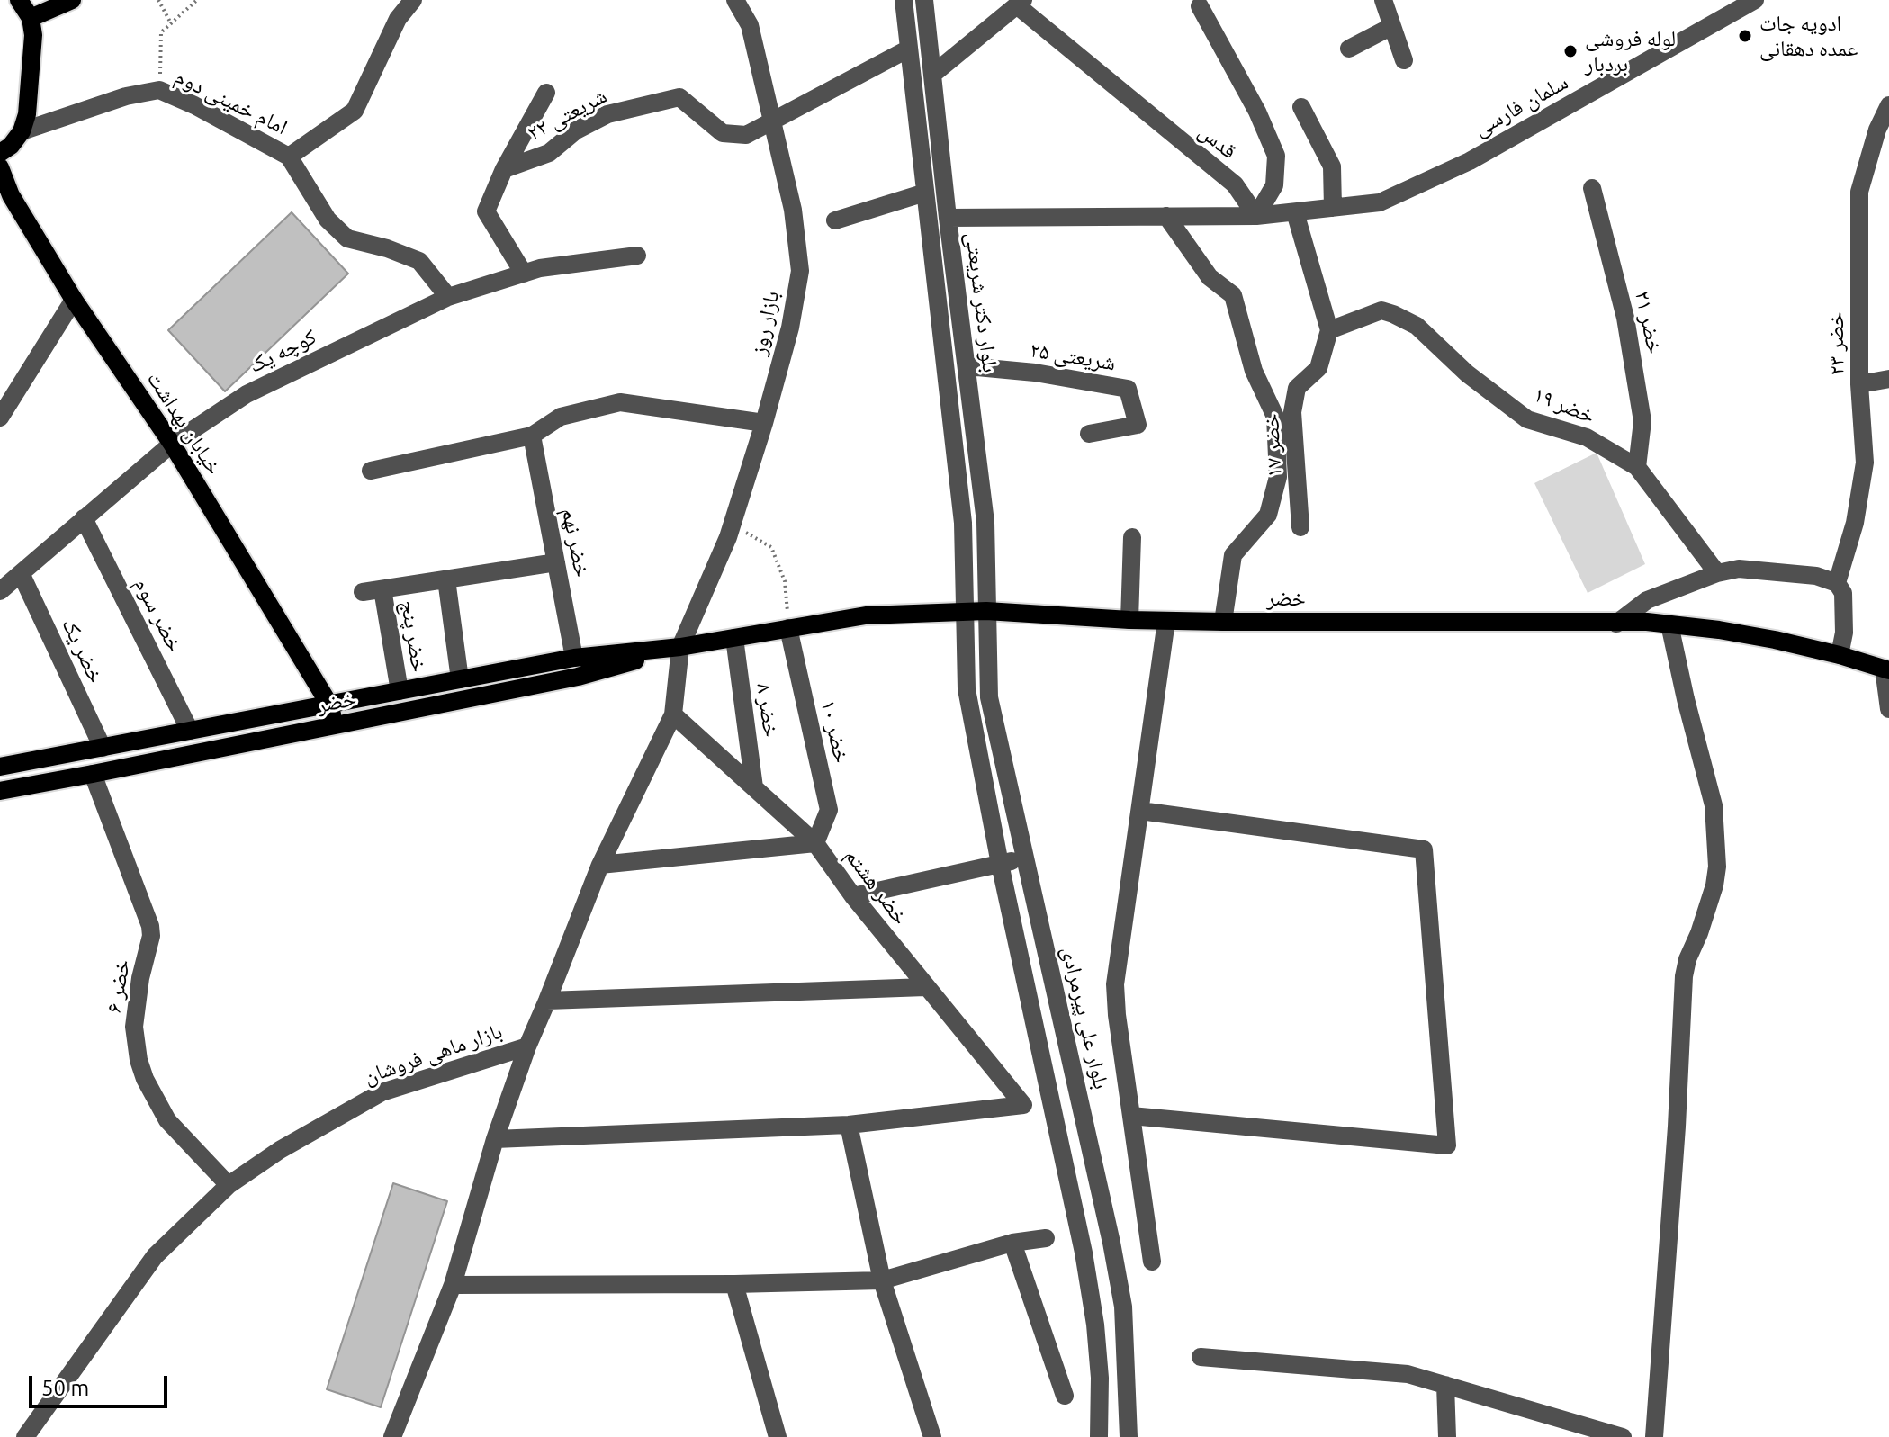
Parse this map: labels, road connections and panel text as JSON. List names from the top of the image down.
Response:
{
  "streets": {
    "main road": ["خیابان بهداشت", "خضر"],
    "street": [
      "امام خمینی دوم",
      "سلمان فارسی",
      "شریعتی ۲۲",
      "قدس",
      "بلوار دکتر شریعتی",
      "خضر ۲۱",
      "بازار روز",
      "خضر ۲۳",
      "کوچه یک",
      "شریعتی ۲۵",
      "خضر ۱۹",
      "خضر ۱۷",
      "خضر نهم",
      "خضر سوم",
      "خضر پنج",
      "خضر یک",
      "خضر ۸",
      "خضر ۱۰",
      "خضر هشتم",
      "خضر ۶",
      "بلوار علی پیرمرادی",
      "بازار ماهی فروشان"
    ]
  },
  "crossings": [
    ["امام خمینی دوم", "کوچه یک"],
    ["شریعتی ۲۲", "بلوار دکتر شریعتی"],
    ["شریعتی ۲۲", "بازار روز"],
    ["بلوار دکتر شریعتی", "شریعتی ۲۵"],
    ["بلوار دکتر شریعتی", "خضر"],
    ["بلوار دکتر شریعتی", "بلوار علی پیرمرادی"],
    ["خضر ۲۱", "خضر ۱۹"],
    ["بازار روز", "خضر"],
    ["بازار روز", "بازار ماهی فروشان"],
    ["کوچه یک", "خیابان بهداشت"],
    ["کوچه یک", "خضر سوم"],
    ["کوچه یک", "خضر یک"],
    ["خضر ۱۹", "خضر ۱۷"],
    ["خیابان بهداشت", "خضر"],
    ["خضر نهم", "خضر"],
    ["خضر", "خضر سوم"],
    ["خضر", "خضر پنج"],
    ["خضر", "خضر یک"],
    ["خضر", "خضر ۸"],
    ["خضر", "خضر ۱۰"],
    ["خضر", "خضر ۶"],
    ["خضر", "بلوار علی پیرمرادی"],
    ["خضر", "بازار ماهی فروشان"],
    ["خضر ۸", "خضر هشتم"],
    ["خضر ۱۰", "خضر هشتم"],
    ["خضر هشتم", "بازار ماهی فروشان"],
    ["خضر ۶", "بازار ماهی فروشان"]
  ],
  "places": ["ادویه جات‌ عمده ‌دهقانی", "لوله فروشی بردبار"],
  "scale_bar": "50 m"
}
